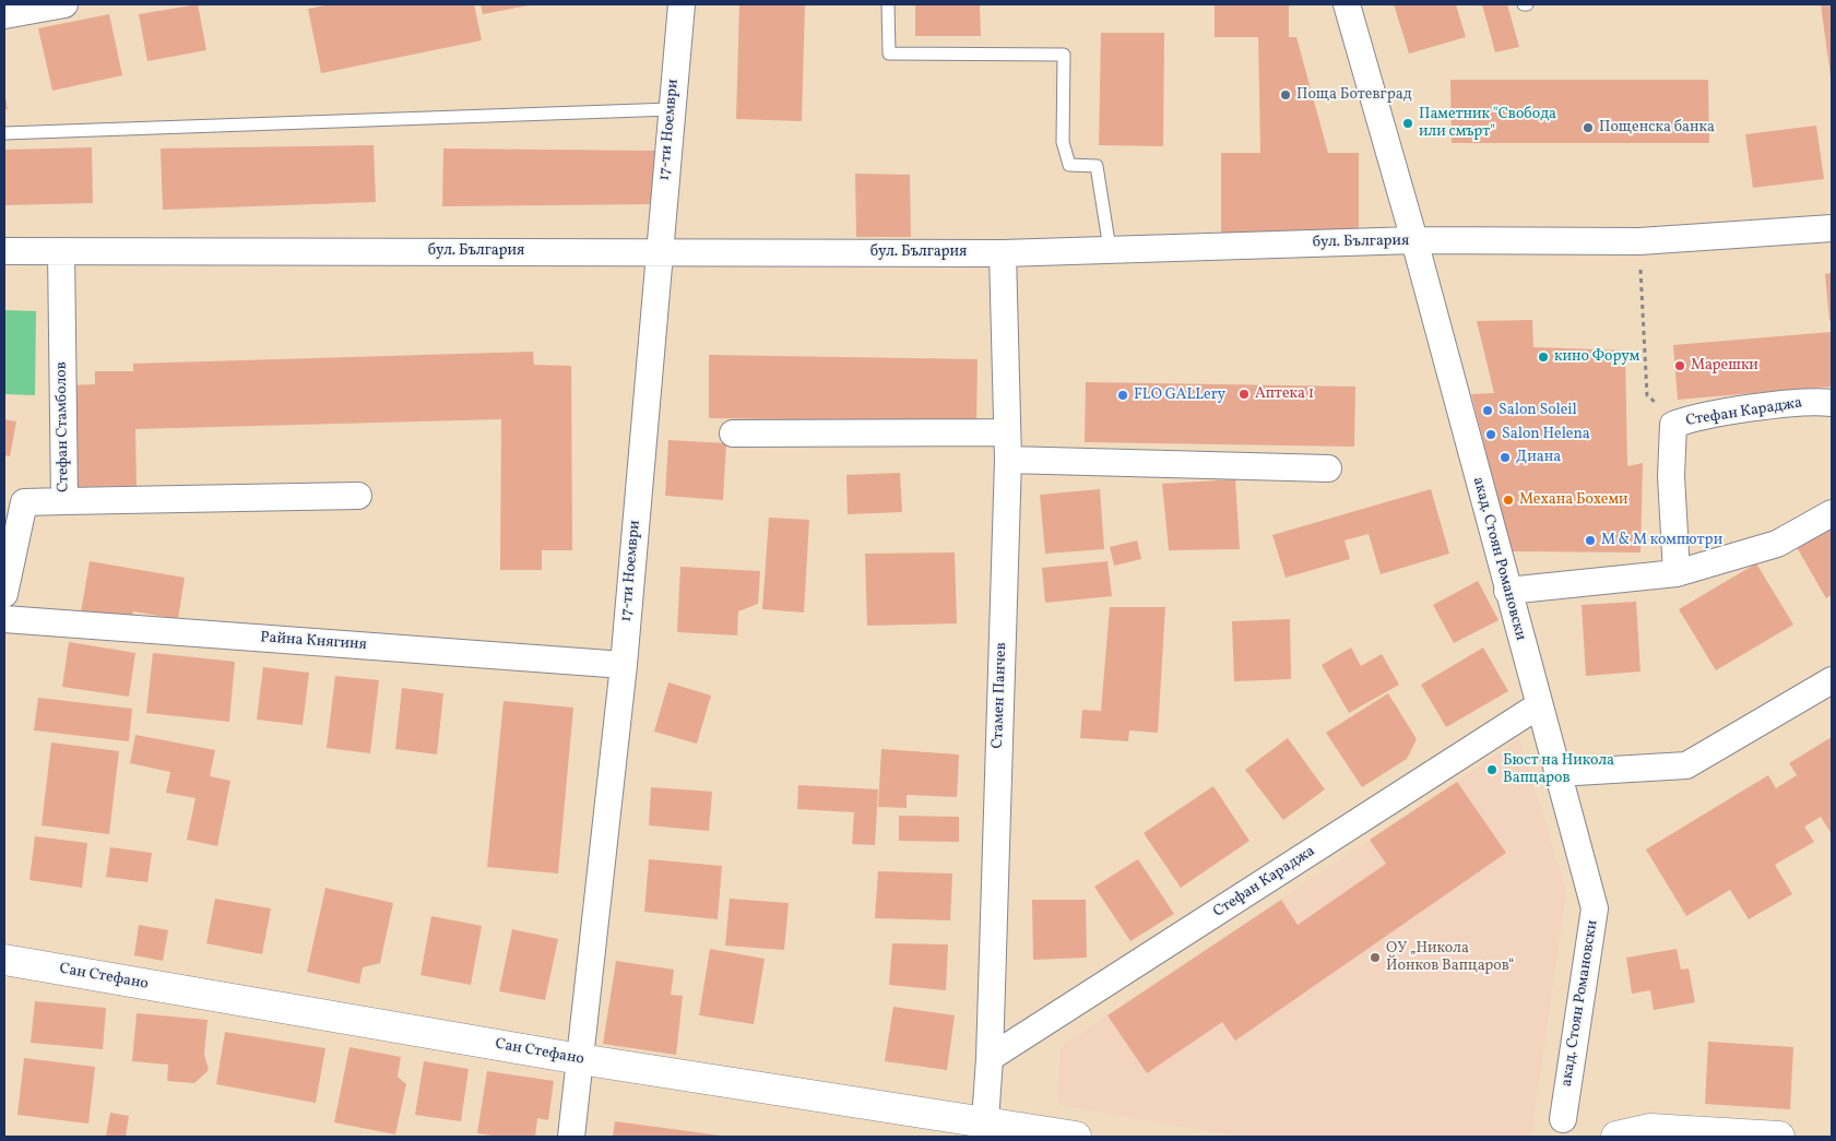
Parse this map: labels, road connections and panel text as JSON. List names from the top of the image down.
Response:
{
  "streets": {
    "street": [
      "17-ти Ноември",
      "бул. България",
      "Стефан Караджа",
      "Стефан Стамболов",
      "акад. Стоян Романовски",
      "Райна Княгиня",
      "Стамен Панчев",
      "Сан Стефано"
    ]
  },
  "crossings": [
    ["17-ти Ноември", "бул. България"],
    ["17-ти Ноември", "Райна Княгиня"],
    ["17-ти Ноември", "Сан Стефано"],
    ["бул. България", "Стефан Стамболов"],
    ["бул. България", "акад. Стоян Романовски"],
    ["бул. България", "Стамен Панчев"],
    ["Стефан Караджа", "акад. Стоян Романовски"],
    ["Стефан Караджа", "Стамен Панчев"],
    ["Стамен Панчев", "Сан Стефано"]
  ],
  "places": [
    "Поща Ботевград",
    "Паметник \"Свобода или смърт\"",
    "Пощенска банка",
    "кино Форум",
    "Марешки",
    "Аптека 1",
    "FLO GALLery",
    "Salon Soleil",
    "Salon Helena",
    "Диана",
    "Механа Бохеми",
    "М & М компютри",
    "Бюст на Никола Вапцаров",
    "ОУ „Никола Йонков Вапцаров“"
  ]
}
